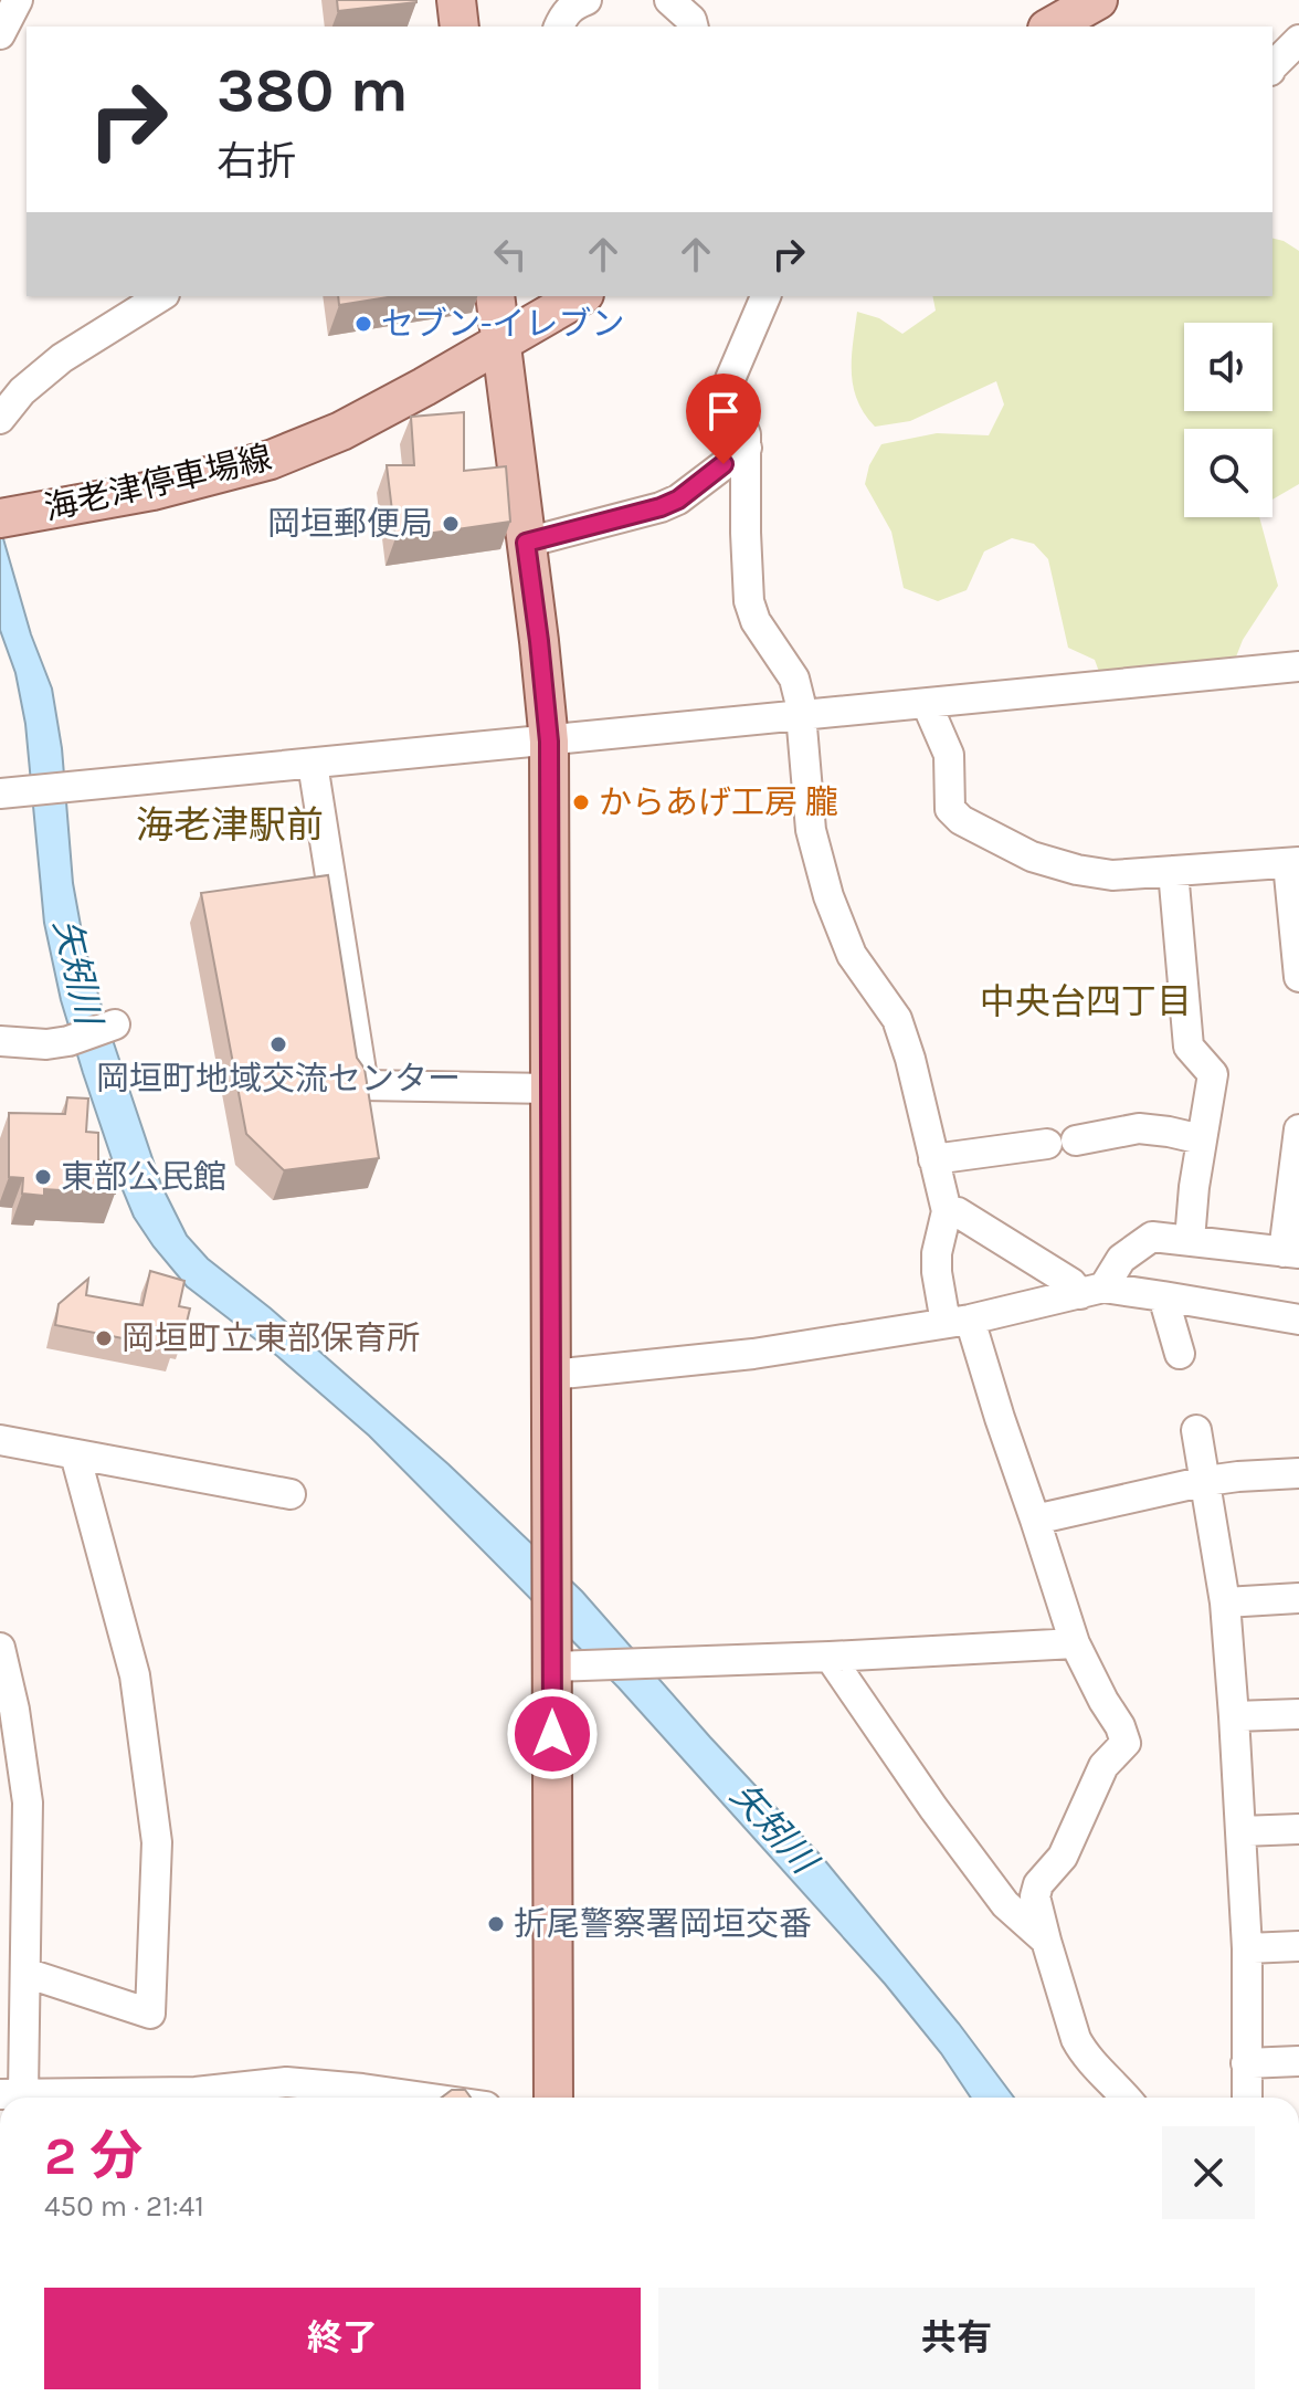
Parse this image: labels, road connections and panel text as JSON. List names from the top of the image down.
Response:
{
  "streets": {
    "main road": ["海老津停車場線"]
  },
  "districts": ["海老津駅前", "中央台四丁目"],
  "water": ["矢矧川"],
  "places": [
    "セブン-イレブン",
    "岡垣郵便局",
    "からあげ工房 朧",
    "岡垣町地域交流センター",
    "東部公民館",
    "岡垣町立東部保育所",
    "折尾警察署岡垣交番"
  ],
  "page": {
    "turn": ["380 m", "右折"],
    "heading": ["2 分", "450 m · 21:41"],
    "buttons": ["終了", "共有"]
  }
}
